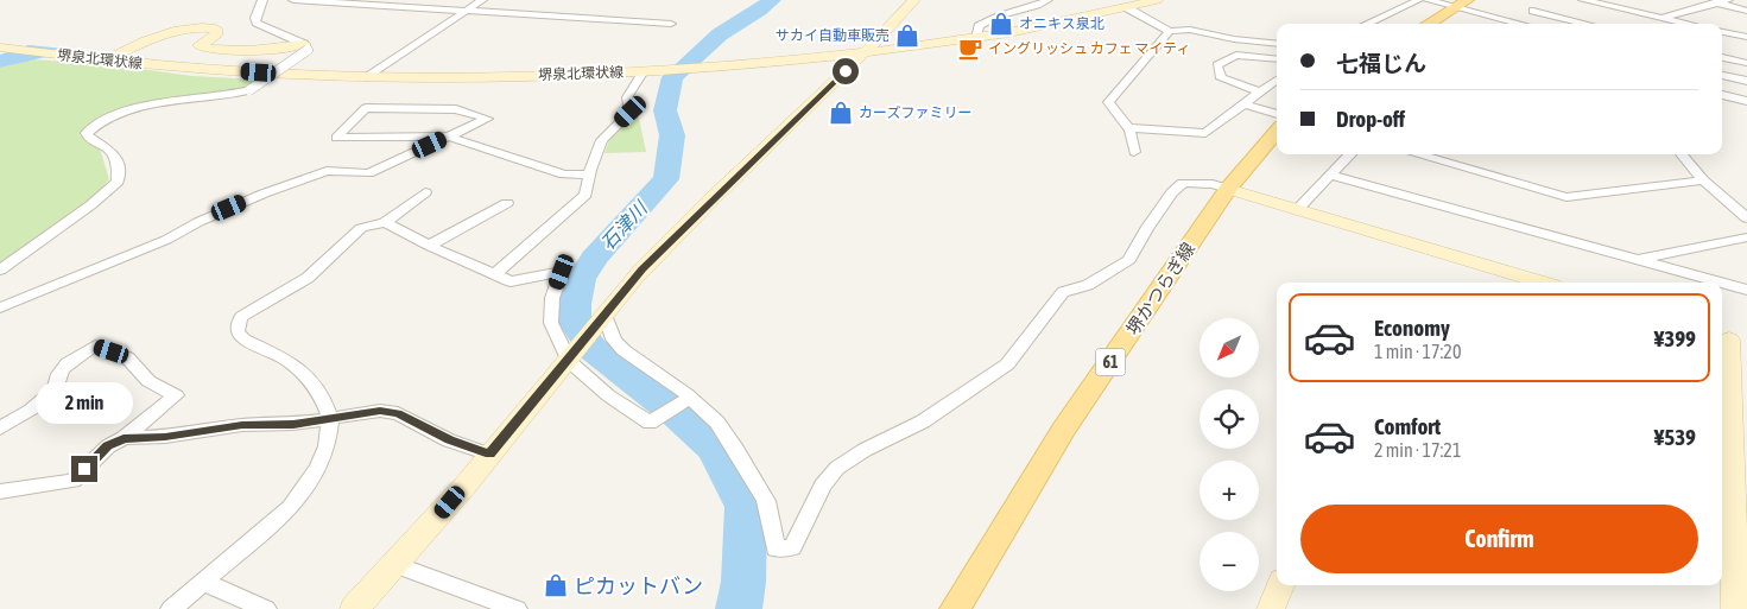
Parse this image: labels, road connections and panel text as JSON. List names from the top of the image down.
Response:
{
  "streets": {
    "main road": ["堺かつらぎ線", "61"],
    "street": ["堺泉北環状線"]
  },
  "water": ["石津川"],
  "places": {
    "shop": [
      "オニキス泉北",
      "サカイ自動車販売",
      "カーズファミリー",
      "ピカットバン"
    ],
    "cafe": ["イングリッシュ カフェ マイティ"]
  },
  "north": "bottom left",
  "page": {
    "banner": ["七福じん", "Drop-off"],
    "list": [
      {
        "name": "Economy",
        "note": "1 min · 17:20",
        "value": "¥399"
      },
      {
        "name": "Comfort",
        "note": "2 min · 17:21",
        "value": "¥539"
      }
    ],
    "map_buttons": ["+", "−"],
    "bubble": "2 min",
    "buttons": "Confirm"
  }
}
